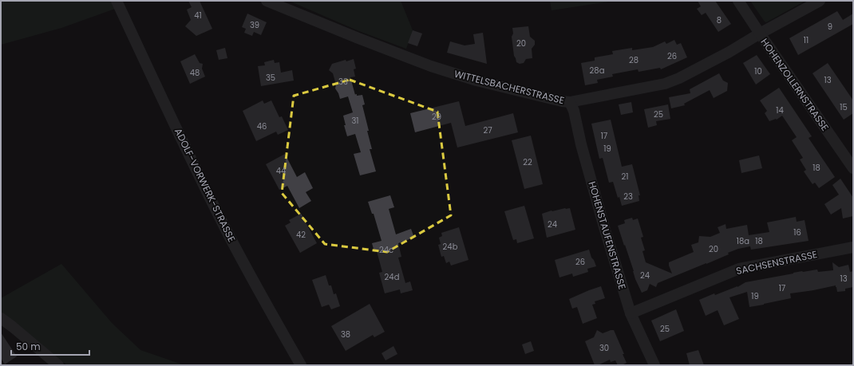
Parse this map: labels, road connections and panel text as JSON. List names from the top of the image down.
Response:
{
  "streets": {
    "street": [
      "HOHENZOLLERNSTRASSE",
      "WITTELSBACHERSTRASSE",
      "ADOLF-VORWERK-STRASSE",
      "HOHENSTAUFENSTRASSE",
      "SACHSENSTRASSE"
    ]
  },
  "crossings": [
    ["HOHENZOLLERNSTRASSE", "WITTELSBACHERSTRASSE"],
    ["WITTELSBACHERSTRASSE", "HOHENSTAUFENSTRASSE"],
    ["HOHENSTAUFENSTRASSE", "SACHSENSTRASSE"]
  ],
  "house_numbers": [
    "41",
    "8",
    "39",
    "9",
    "11",
    "20",
    "26",
    "28",
    "28a",
    "10",
    "48",
    "35",
    "13",
    "33",
    "15",
    "14",
    "25",
    "29",
    "31",
    "46",
    "27",
    "17",
    "19",
    "22",
    "18",
    "44",
    "21",
    "23",
    "24",
    "16",
    "42",
    "18a",
    "18",
    "24b",
    "20",
    "24c",
    "26",
    "24",
    "24d",
    "13",
    "17",
    "19",
    "25",
    "38",
    "30"
  ],
  "scale_bar": "50 m"
}
